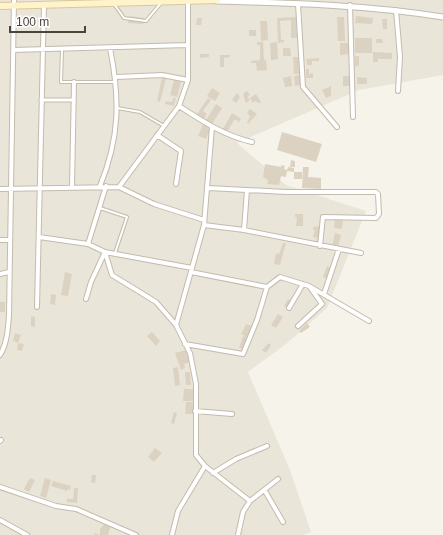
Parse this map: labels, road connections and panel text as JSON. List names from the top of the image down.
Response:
{
  "scale_bar": "100 m"
}
